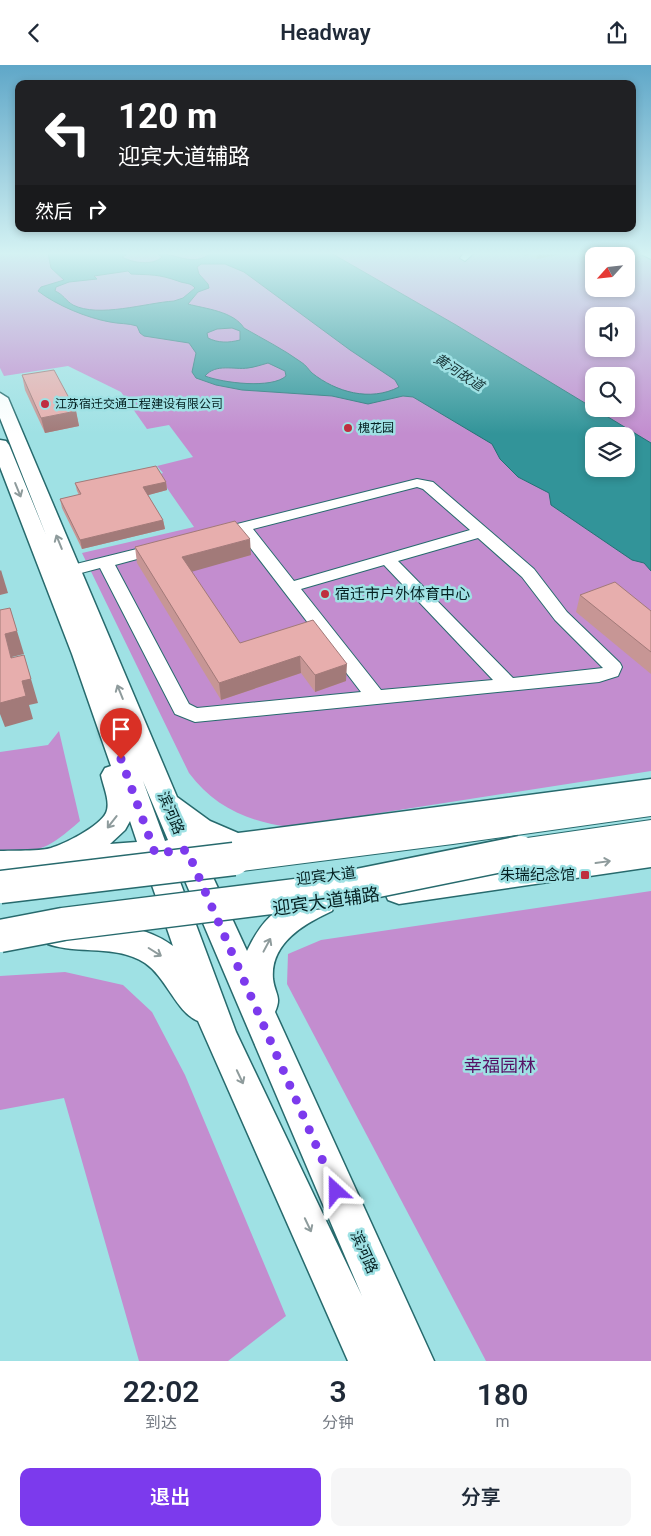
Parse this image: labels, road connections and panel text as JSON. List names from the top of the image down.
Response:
{
  "streets": {
    "highway": ["迎宾大道"],
    "main road": ["滨河路", "迎宾大道辅路"]
  },
  "crossings": [
    ["滨河路", "迎宾大道辅路"]
  ],
  "water": ["黄河故道"],
  "parks": ["幸福园林"],
  "places": {
    "other": ["江苏宿迁交通工程建设有限公司", "槐花园", "宿迁市户外体育中心"],
    "transit": ["朱瑞纪念馆"]
  },
  "north": "bottom left",
  "page": {
    "header": "Headway",
    "turn": ["120 m", "迎宾大道辅路"],
    "then": "然后",
    "eta": [
      "22:02",
      "到达",
      "3",
      "分钟",
      "180",
      "m"
    ],
    "buttons": ["退出", "分享"]
  }
}
